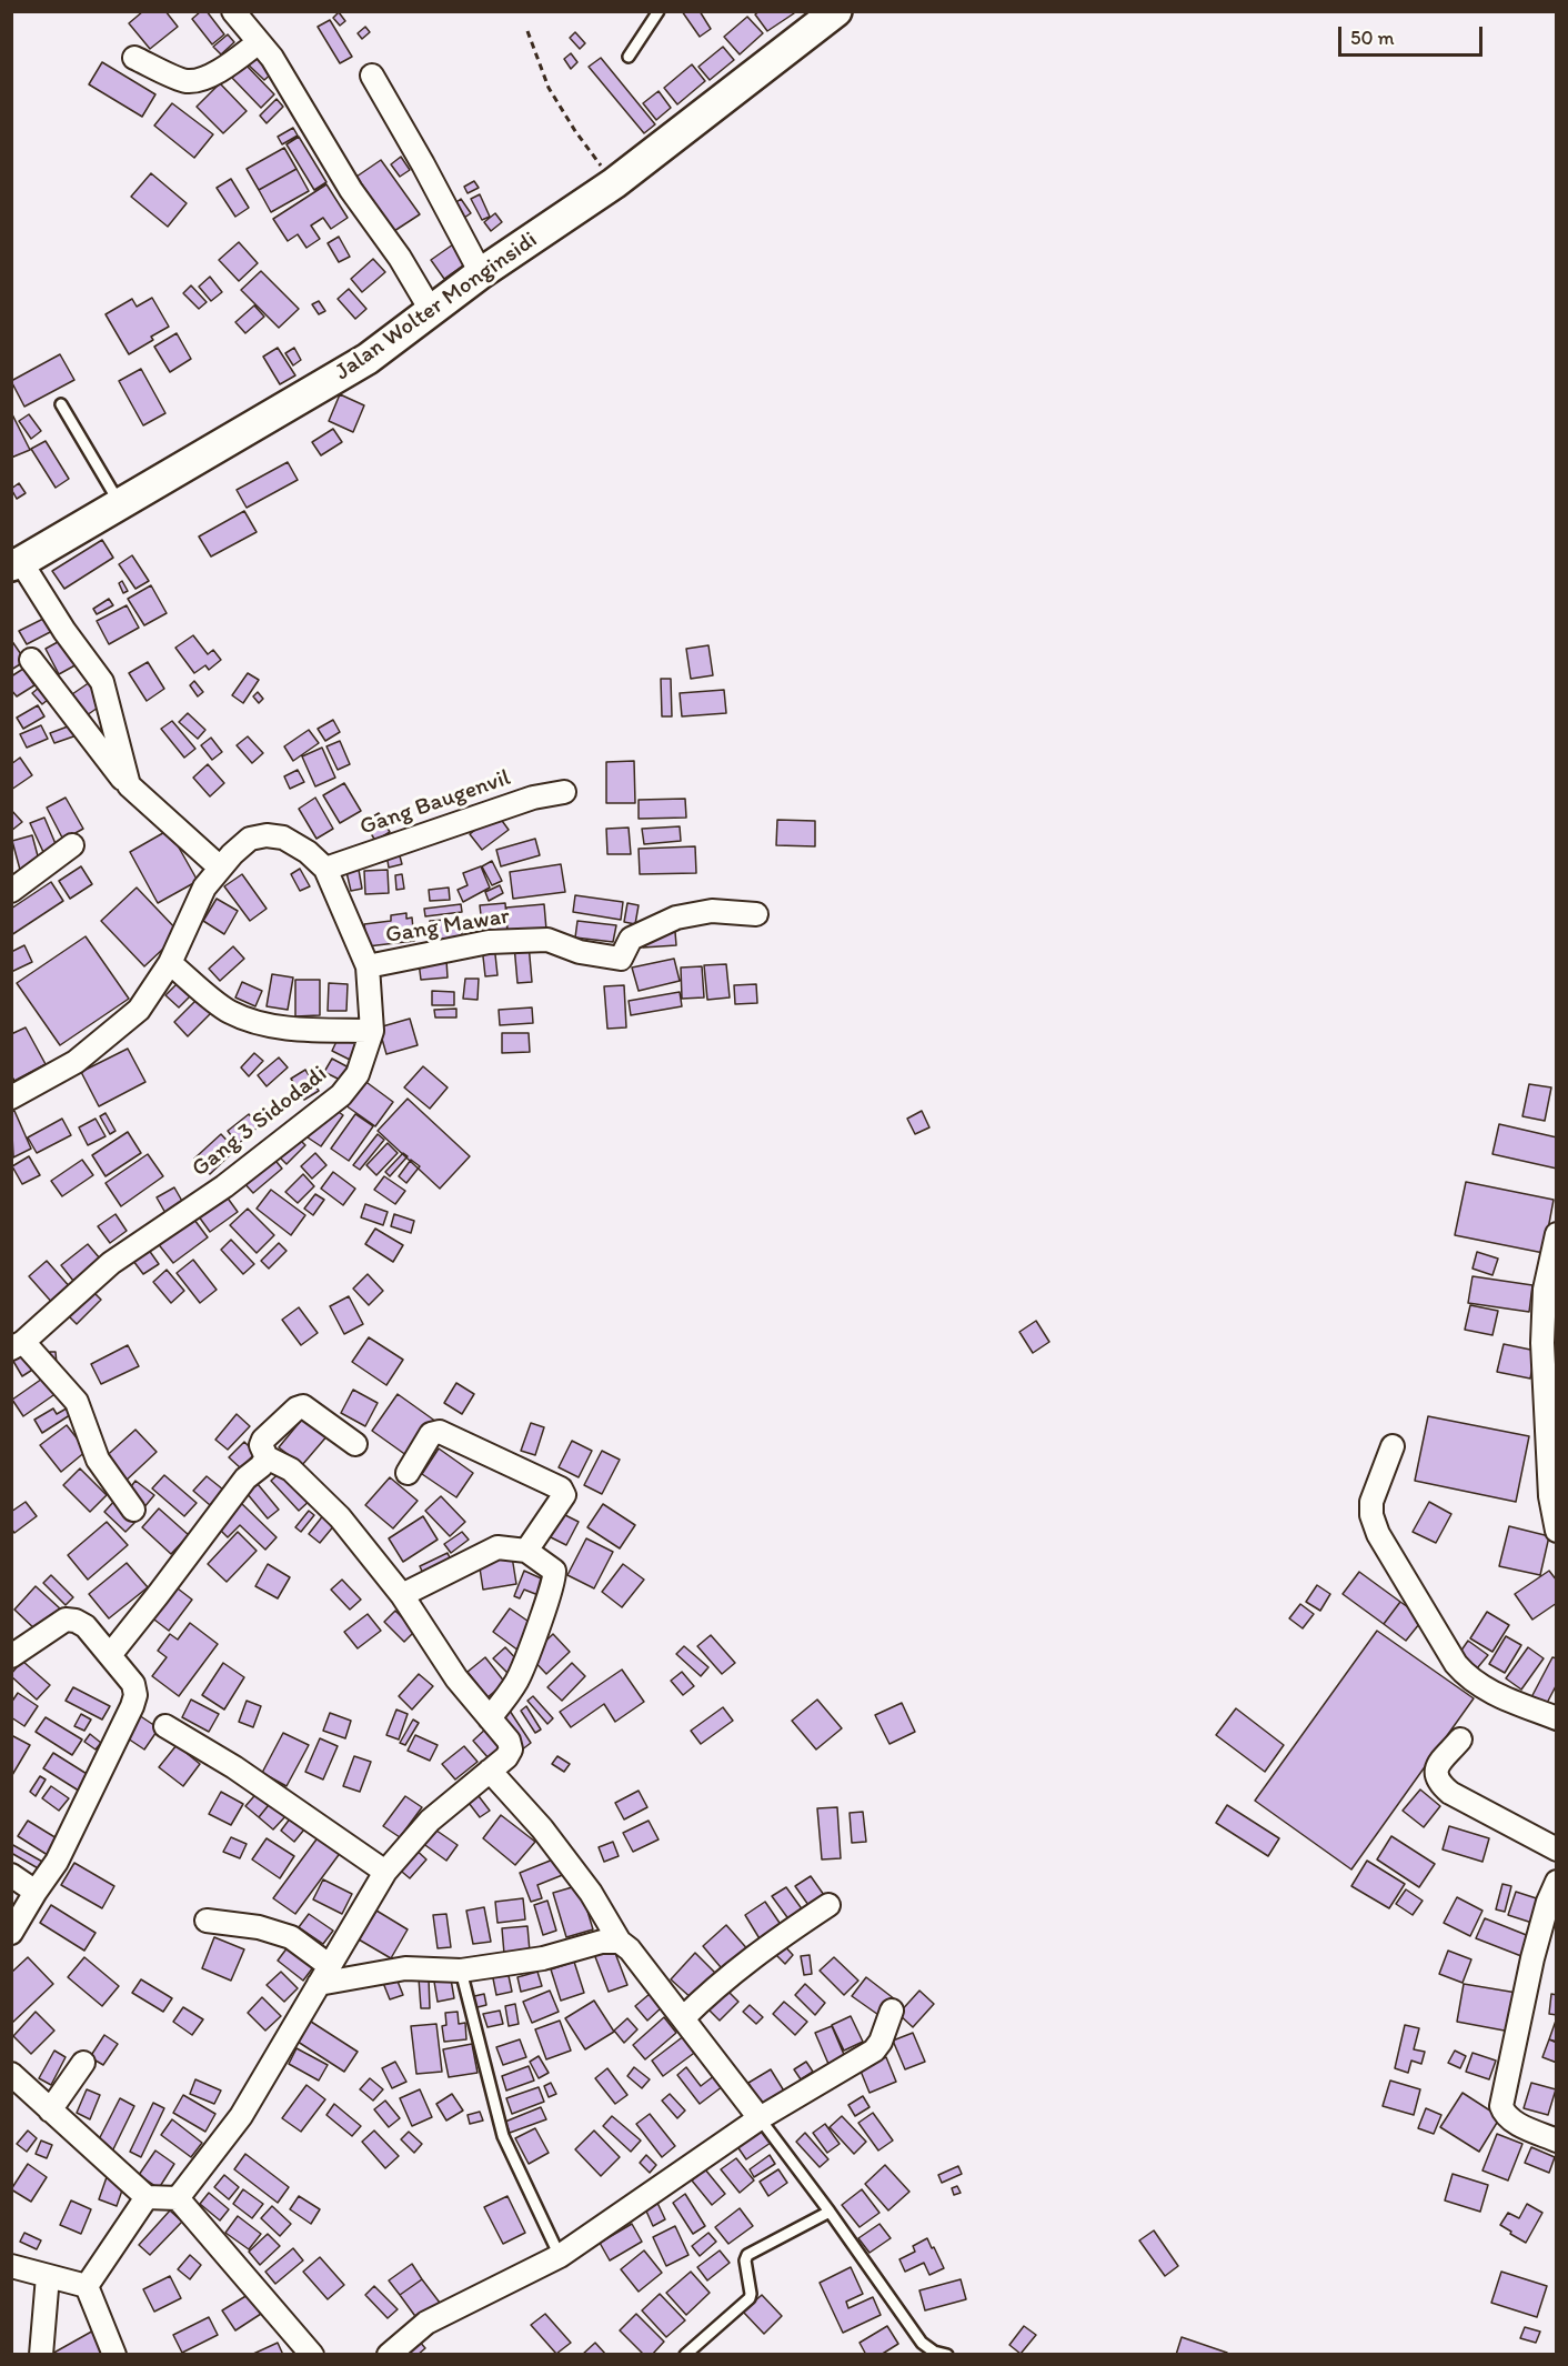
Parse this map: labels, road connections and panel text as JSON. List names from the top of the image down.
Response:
{
  "streets": {
    "main road": ["Jalan Wolter Monginsidi"],
    "street": ["Gang Baugenvil", "Gang Mawar", "Gang 3 Sidodadi"]
  },
  "crossings": [
    ["Gang Baugenvil", "Gang 3 Sidodadi"],
    ["Gang Mawar", "Gang 3 Sidodadi"]
  ],
  "scale_bar": "50 m"
}
